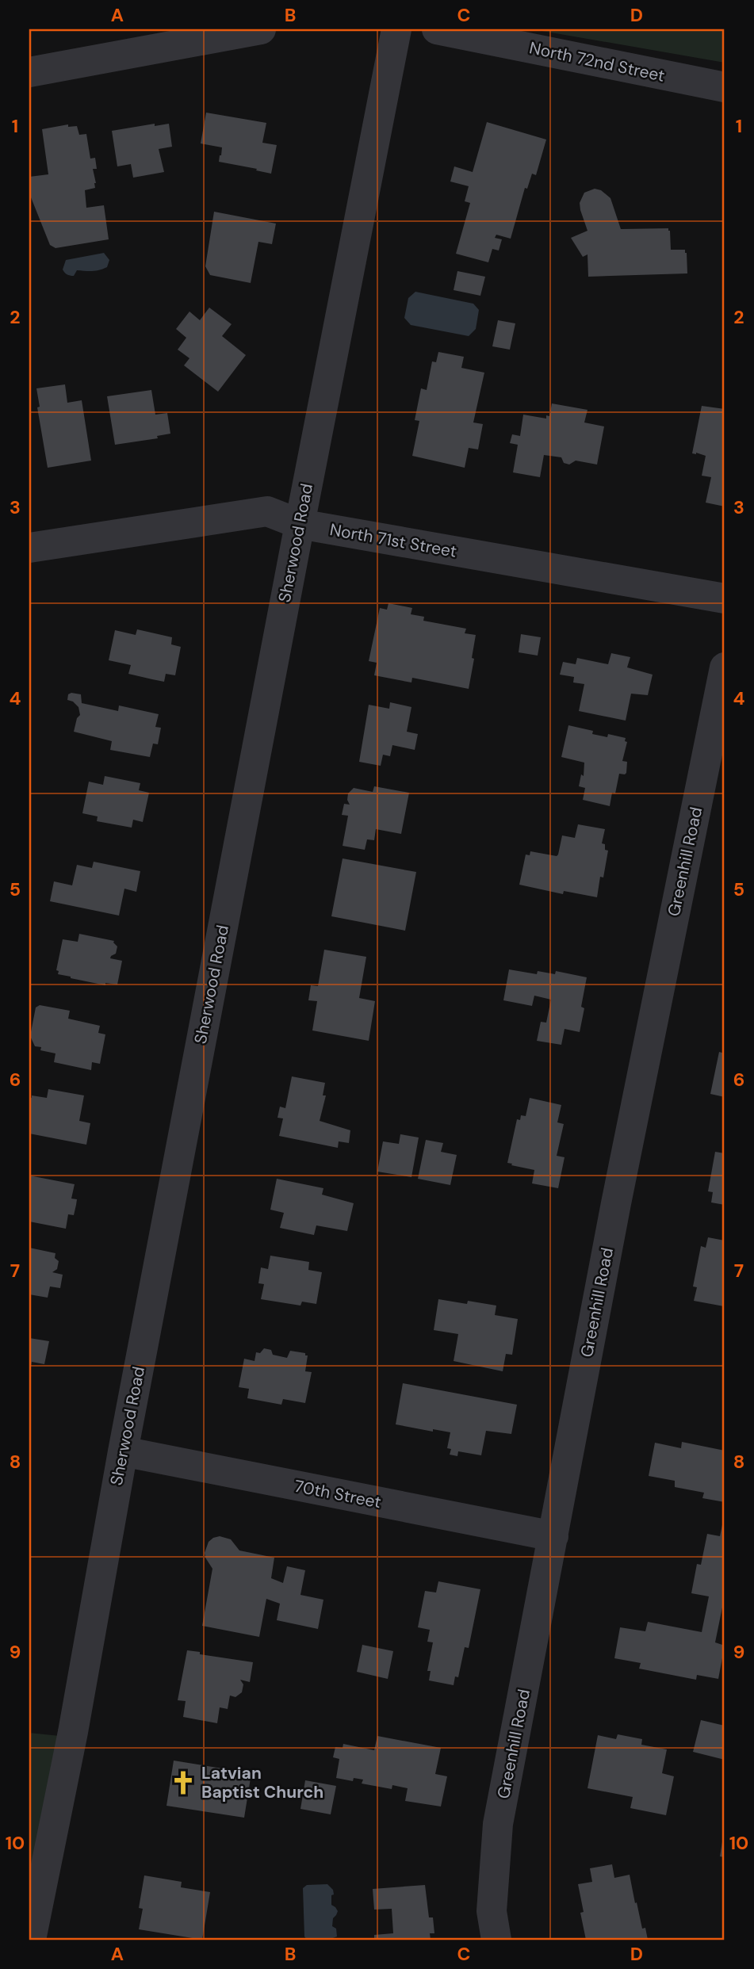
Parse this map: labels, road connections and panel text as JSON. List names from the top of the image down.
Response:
{
  "streets": {
    "street": [
      "North 72nd Street",
      "North 71st Street",
      "Sherwood Road",
      "Greenhill Road",
      "70th Street"
    ]
  },
  "crossings": [
    ["North 71st Street", "Sherwood Road"],
    ["Sherwood Road", "70th Street"],
    ["Greenhill Road", "70th Street"]
  ],
  "places": {
    "church": ["Latvian Baptist Church"]
  },
  "grid": {
    "columns": [
      "A",
      "B",
      "C",
      "D"
    ],
    "rows": [
      "1",
      "2",
      "3",
      "4",
      "5",
      "6",
      "7",
      "8",
      "9",
      "10"
    ]
  }
}
